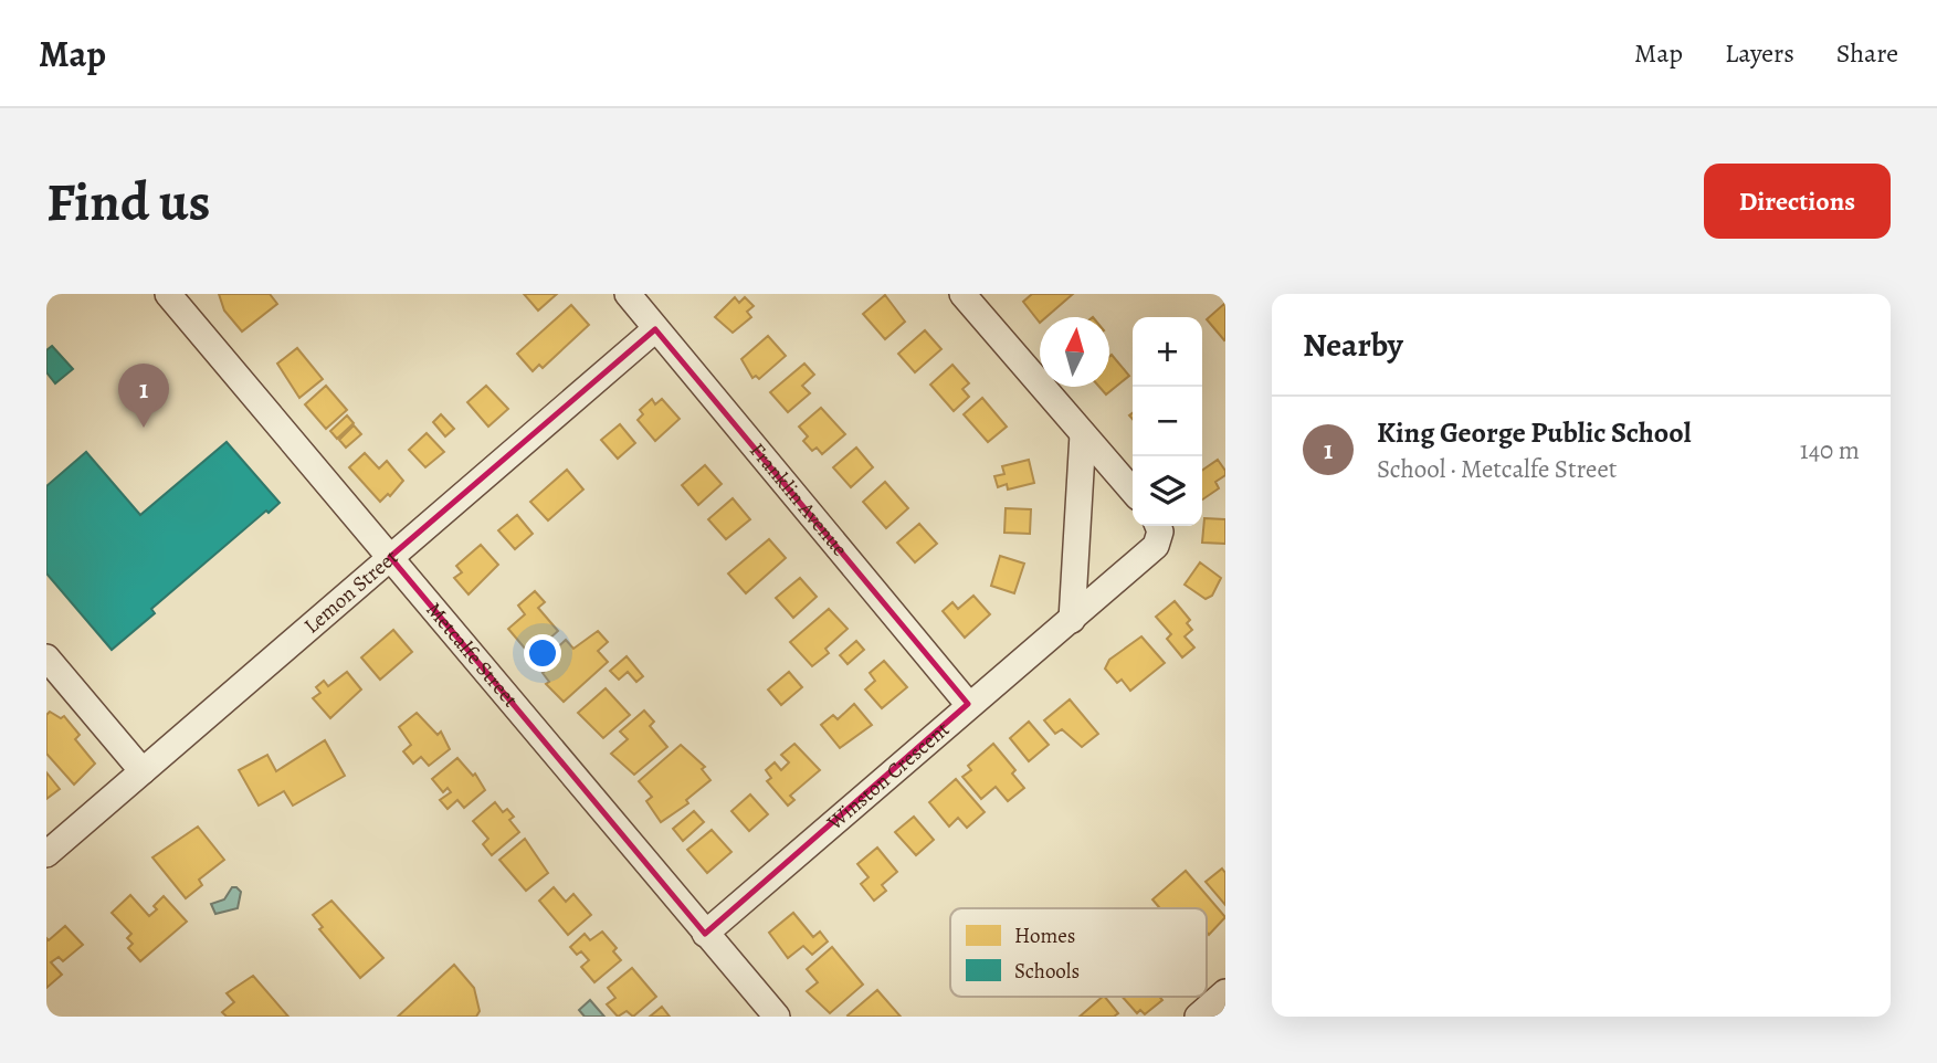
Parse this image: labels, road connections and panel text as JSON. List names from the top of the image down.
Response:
{
  "streets": {
    "street": [
      "Franklin Avenue",
      "Lemon Street",
      "Metcalfe Street",
      "Winston Crescent"
    ]
  },
  "crossings": [
    ["Franklin Avenue", "Lemon Street"],
    ["Franklin Avenue", "Winston Crescent"],
    ["Lemon Street", "Metcalfe Street"],
    ["Metcalfe Street", "Winston Crescent"]
  ],
  "legend": ["Homes", "Schools"],
  "north": "top",
  "page": {
    "header": "Map",
    "nav": ["Map", "Layers", "Share"],
    "buttons": "Directions",
    "title": "Find us",
    "heading": "Nearby",
    "map_buttons": ["+", "−"],
    "pins": "1",
    "list": [
      {
        "mark": "1",
        "name": "King George Public School",
        "note": "School · Metcalfe Street",
        "value": "140 m"
      }
    ]
  }
}
